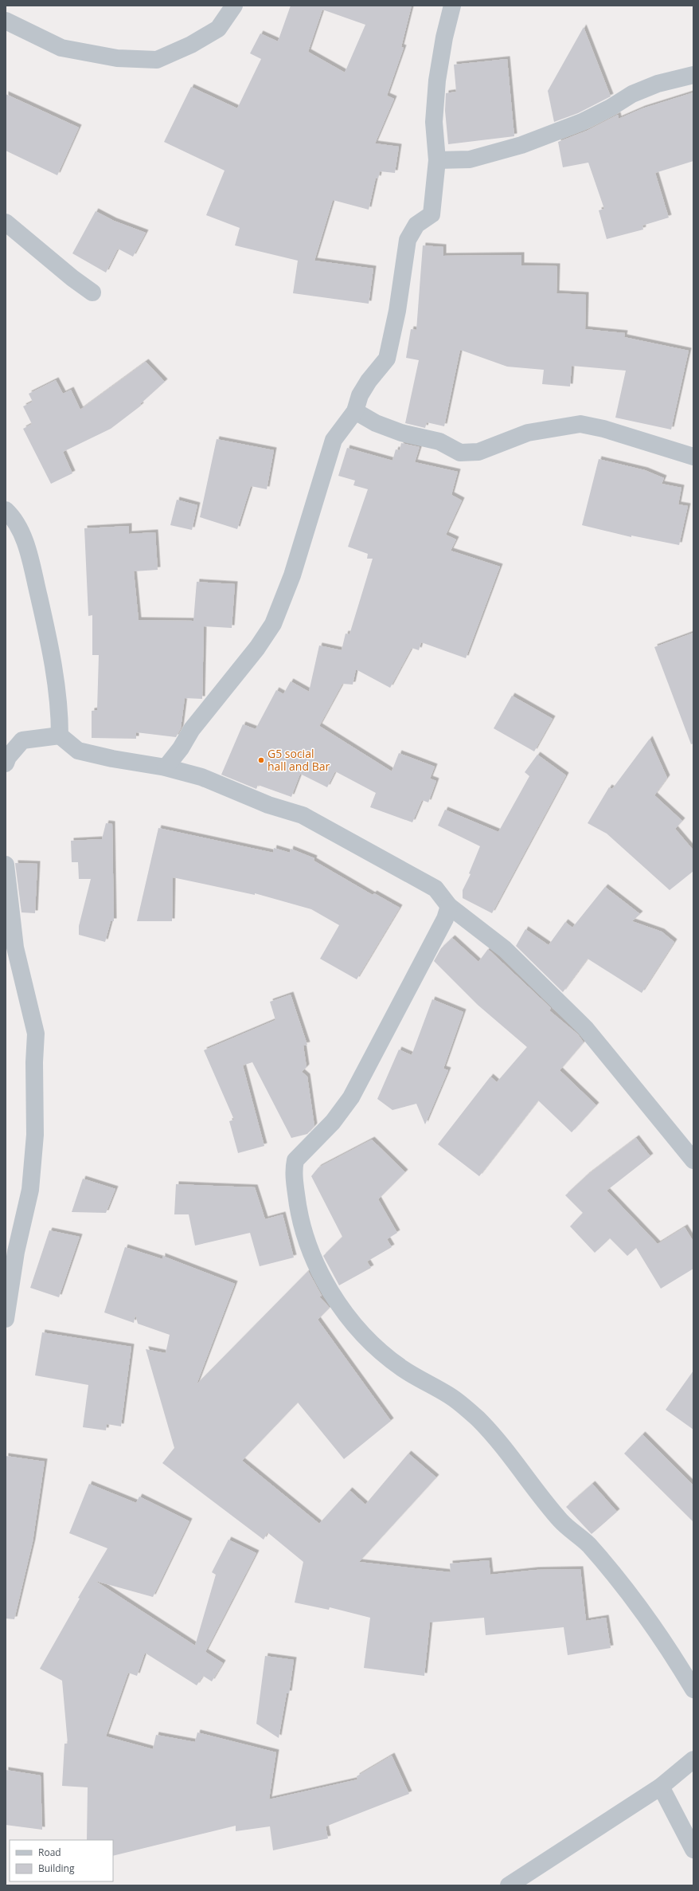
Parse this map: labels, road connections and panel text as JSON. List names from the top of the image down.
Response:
{
  "places": ["G5 social hall and Bar"],
  "legend": ["Road", "Building"]
}
